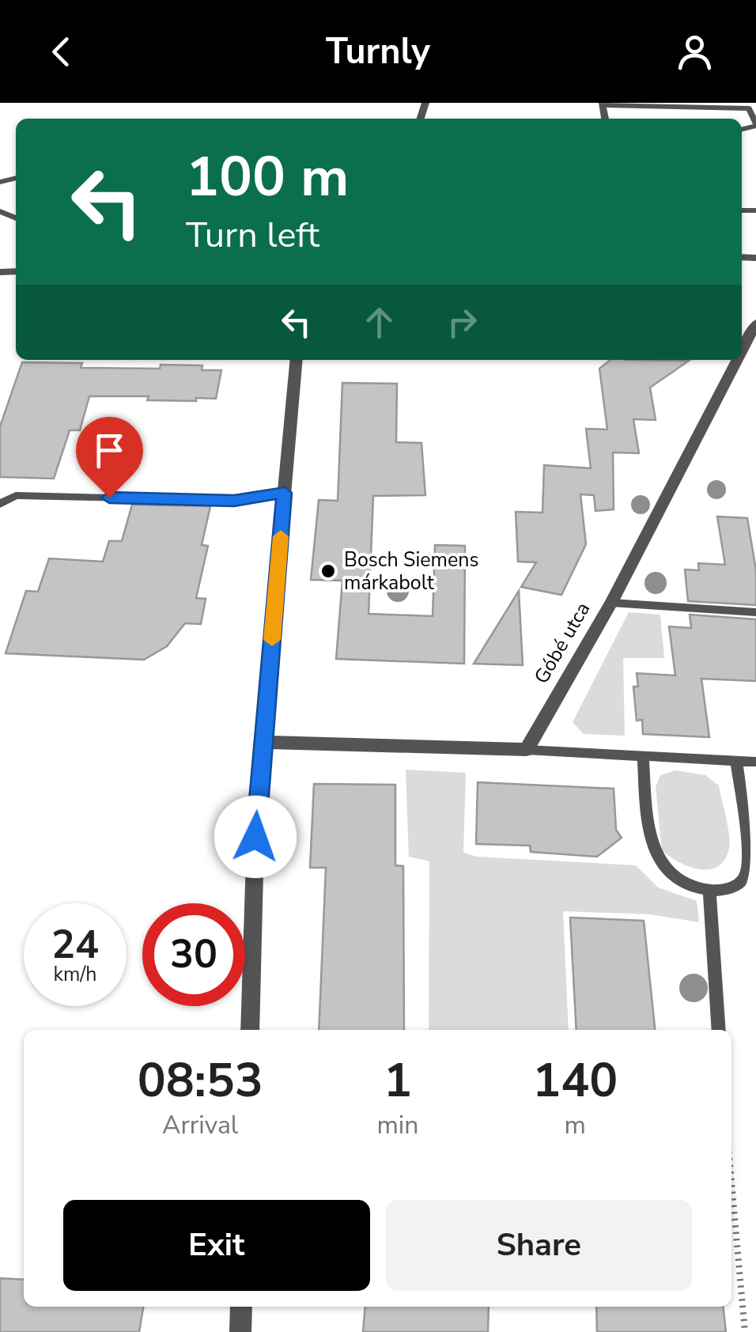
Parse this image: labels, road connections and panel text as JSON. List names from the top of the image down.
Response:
{
  "streets": {
    "street": ["Góbé utca"]
  },
  "places": ["Bosch Siemens márkabolt"],
  "page": {
    "header": "Turnly",
    "turn": ["100 m", "Turn left"],
    "speed": "24 km/h",
    "limit": "30",
    "eta": [
      "08:53",
      "Arrival",
      "1",
      "min",
      "140",
      "m"
    ],
    "buttons": ["Exit", "Share"]
  }
}
